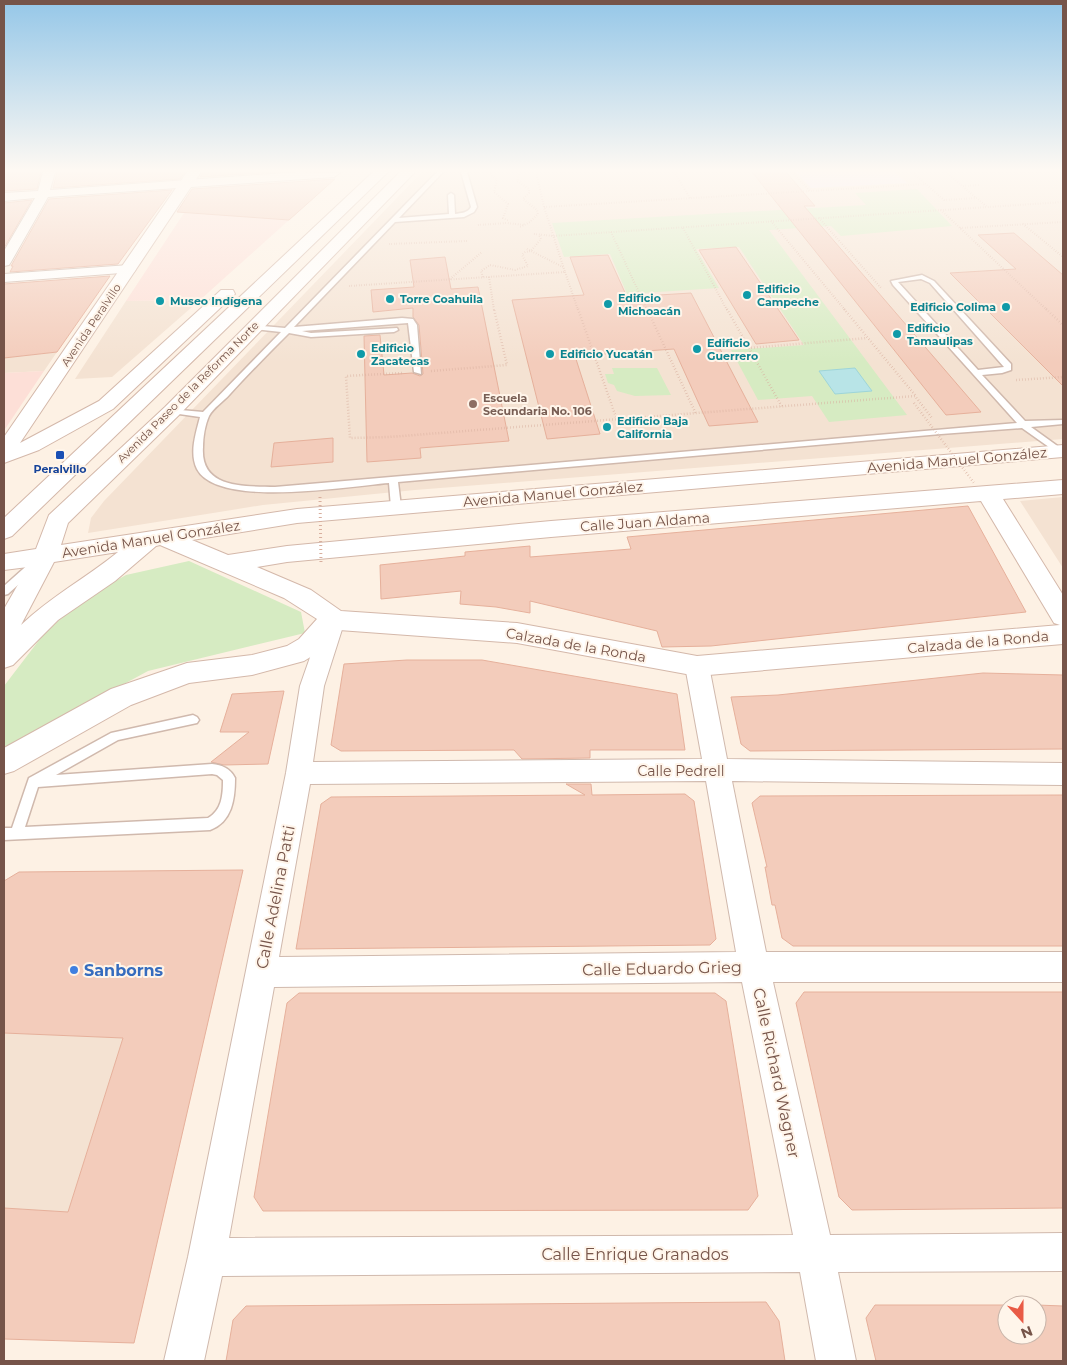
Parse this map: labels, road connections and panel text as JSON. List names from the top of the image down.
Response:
{
  "streets": {
    "street": [
      "Avenida Peralvillo",
      "Avenida Paseo de la Reforma Norte",
      "Avenida Manuel González",
      "Calle Juan Aldama",
      "Calzada de la Ronda",
      "Calle Pedrell",
      "Calle Adelina Patti",
      "Calle Eduardo Grieg",
      "Calle Richard Wagner",
      "Calle Enrique Granados"
    ]
  },
  "crossings": [
    ["Avenida Paseo de la Reforma Norte", "Avenida Manuel González"],
    ["Calzada de la Ronda", "Calle Adelina Patti"],
    ["Calzada de la Ronda", "Calle Richard Wagner"],
    ["Calle Pedrell", "Calle Adelina Patti"],
    ["Calle Pedrell", "Calle Richard Wagner"],
    ["Calle Adelina Patti", "Calle Eduardo Grieg"],
    ["Calle Adelina Patti", "Calle Enrique Granados"],
    ["Calle Eduardo Grieg", "Calle Richard Wagner"],
    ["Calle Richard Wagner", "Calle Enrique Granados"]
  ],
  "places": {
    "other": [
      "Edificio Campeche",
      "Torre Coahuila",
      "Museo Indígena",
      "Edificio Michoacán",
      "Edificio Colima",
      "Edificio Tamaulipas",
      "Edificio Guerrero",
      "Edificio Zacatecas",
      "Edificio Yucatán",
      "Escuela Secundaria No. 106",
      "Edificio Baja California",
      "Sanborns"
    ],
    "transit": ["Peralvillo"]
  },
  "north": "bottom"
}
